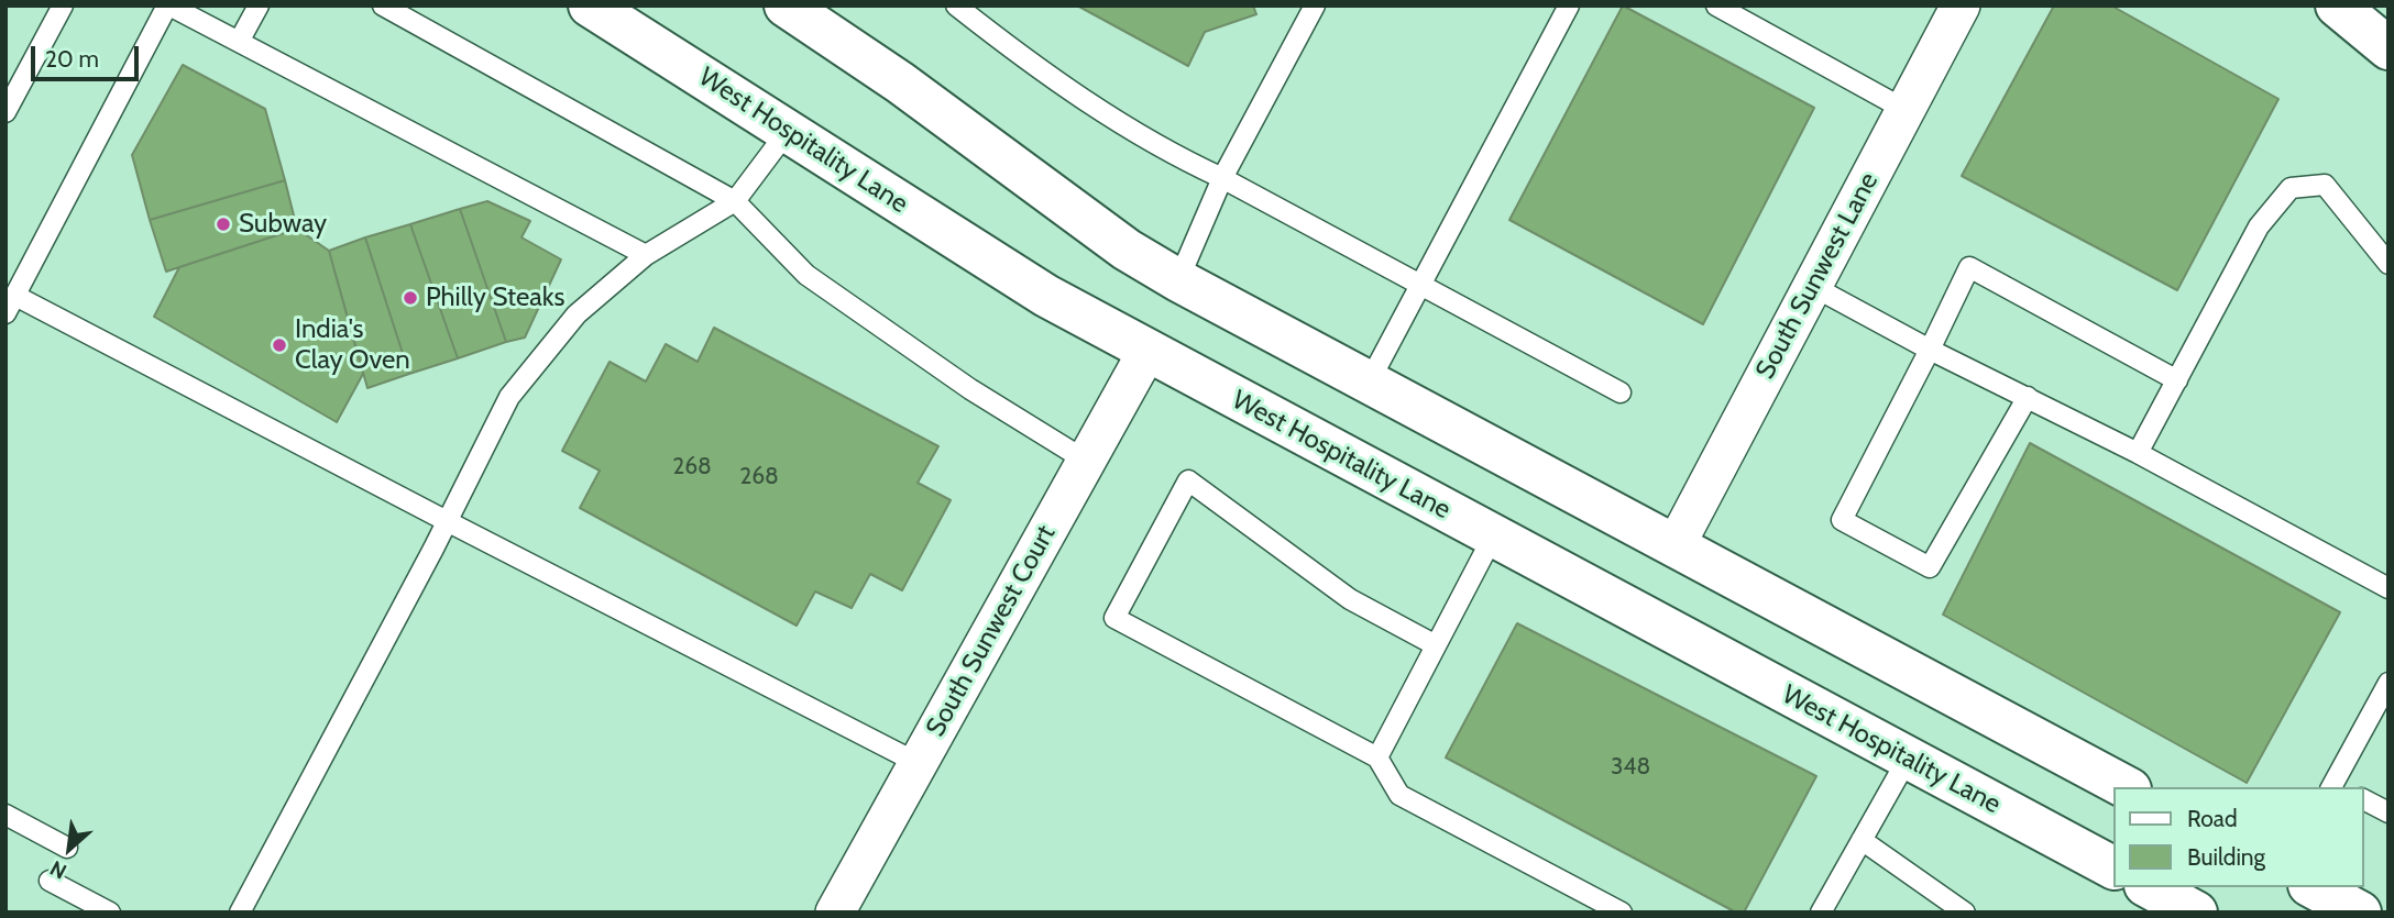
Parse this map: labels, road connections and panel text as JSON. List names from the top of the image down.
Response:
{
  "streets": {
    "main road": ["West Hospitality Lane"],
    "street": ["South Sunwest Lane", "South Sunwest Court"]
  },
  "crossings": [
    ["West Hospitality Lane", "South Sunwest Court"]
  ],
  "places": ["Subway", "Philly Steaks", "India's Clay Oven"],
  "house_numbers": ["268", "268", "348"],
  "legend": ["Road", "Building"],
  "scale_bar": "20 m",
  "north": "bottom left"
}
